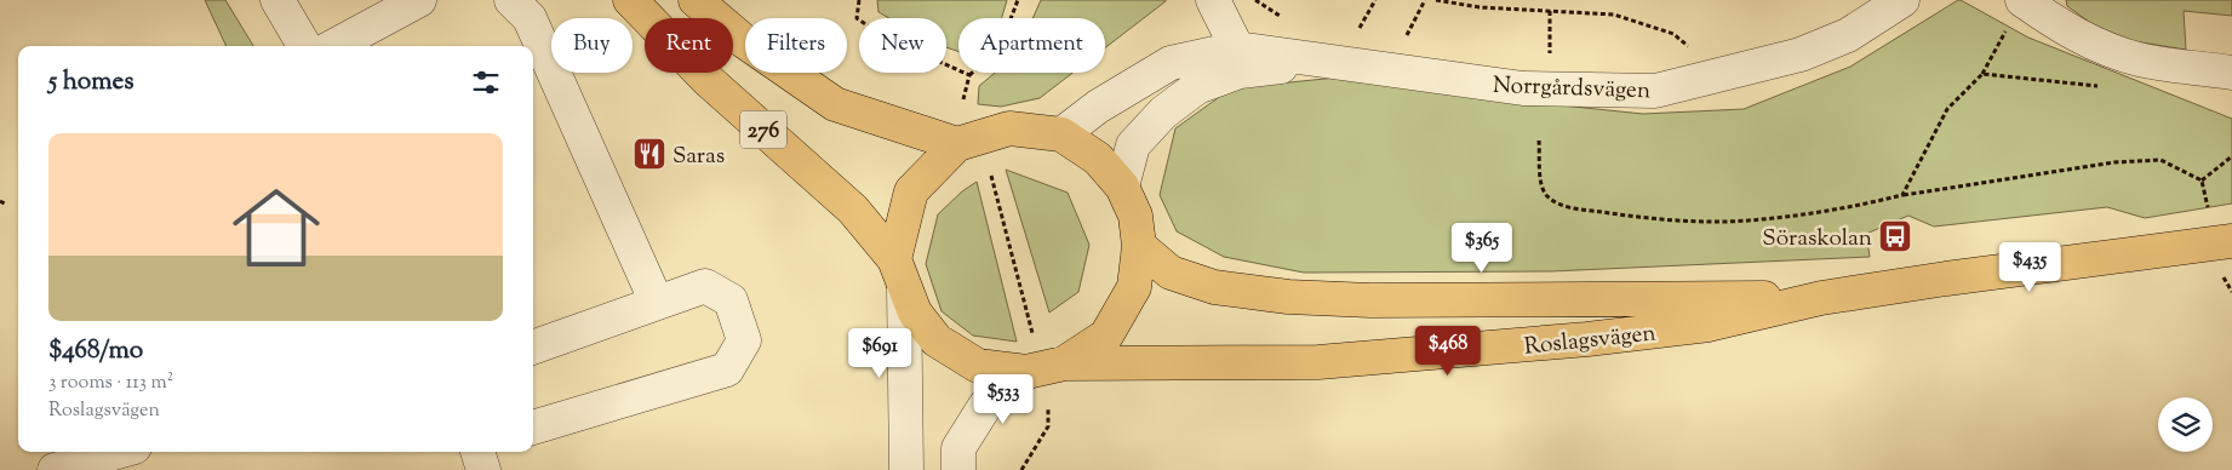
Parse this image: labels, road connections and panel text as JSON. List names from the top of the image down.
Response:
{
  "streets": {
    "main road": ["276", "Roslagsvägen"],
    "street": ["Norrgårdsvägen"]
  },
  "crossings": [
    ["Norrgårdsvägen", "Roslagsvägen"],
    ["276", "Roslagsvägen"]
  ],
  "places": {
    "restaurant": ["Saras"],
    "bus stop": ["Söraskolan"]
  },
  "page": {
    "chip": [
      "Buy",
      "Rent",
      "Filters",
      "New",
      "Apartment"
    ],
    "heading": "5 homes",
    "list": [
      {
        "name": "$468/mo",
        "note": "3 rooms · 113 m² · Roslagsvägen"
      }
    ],
    "price": [
      "$365",
      "$435",
      "$468",
      "$691",
      "$533"
    ]
  }
}
